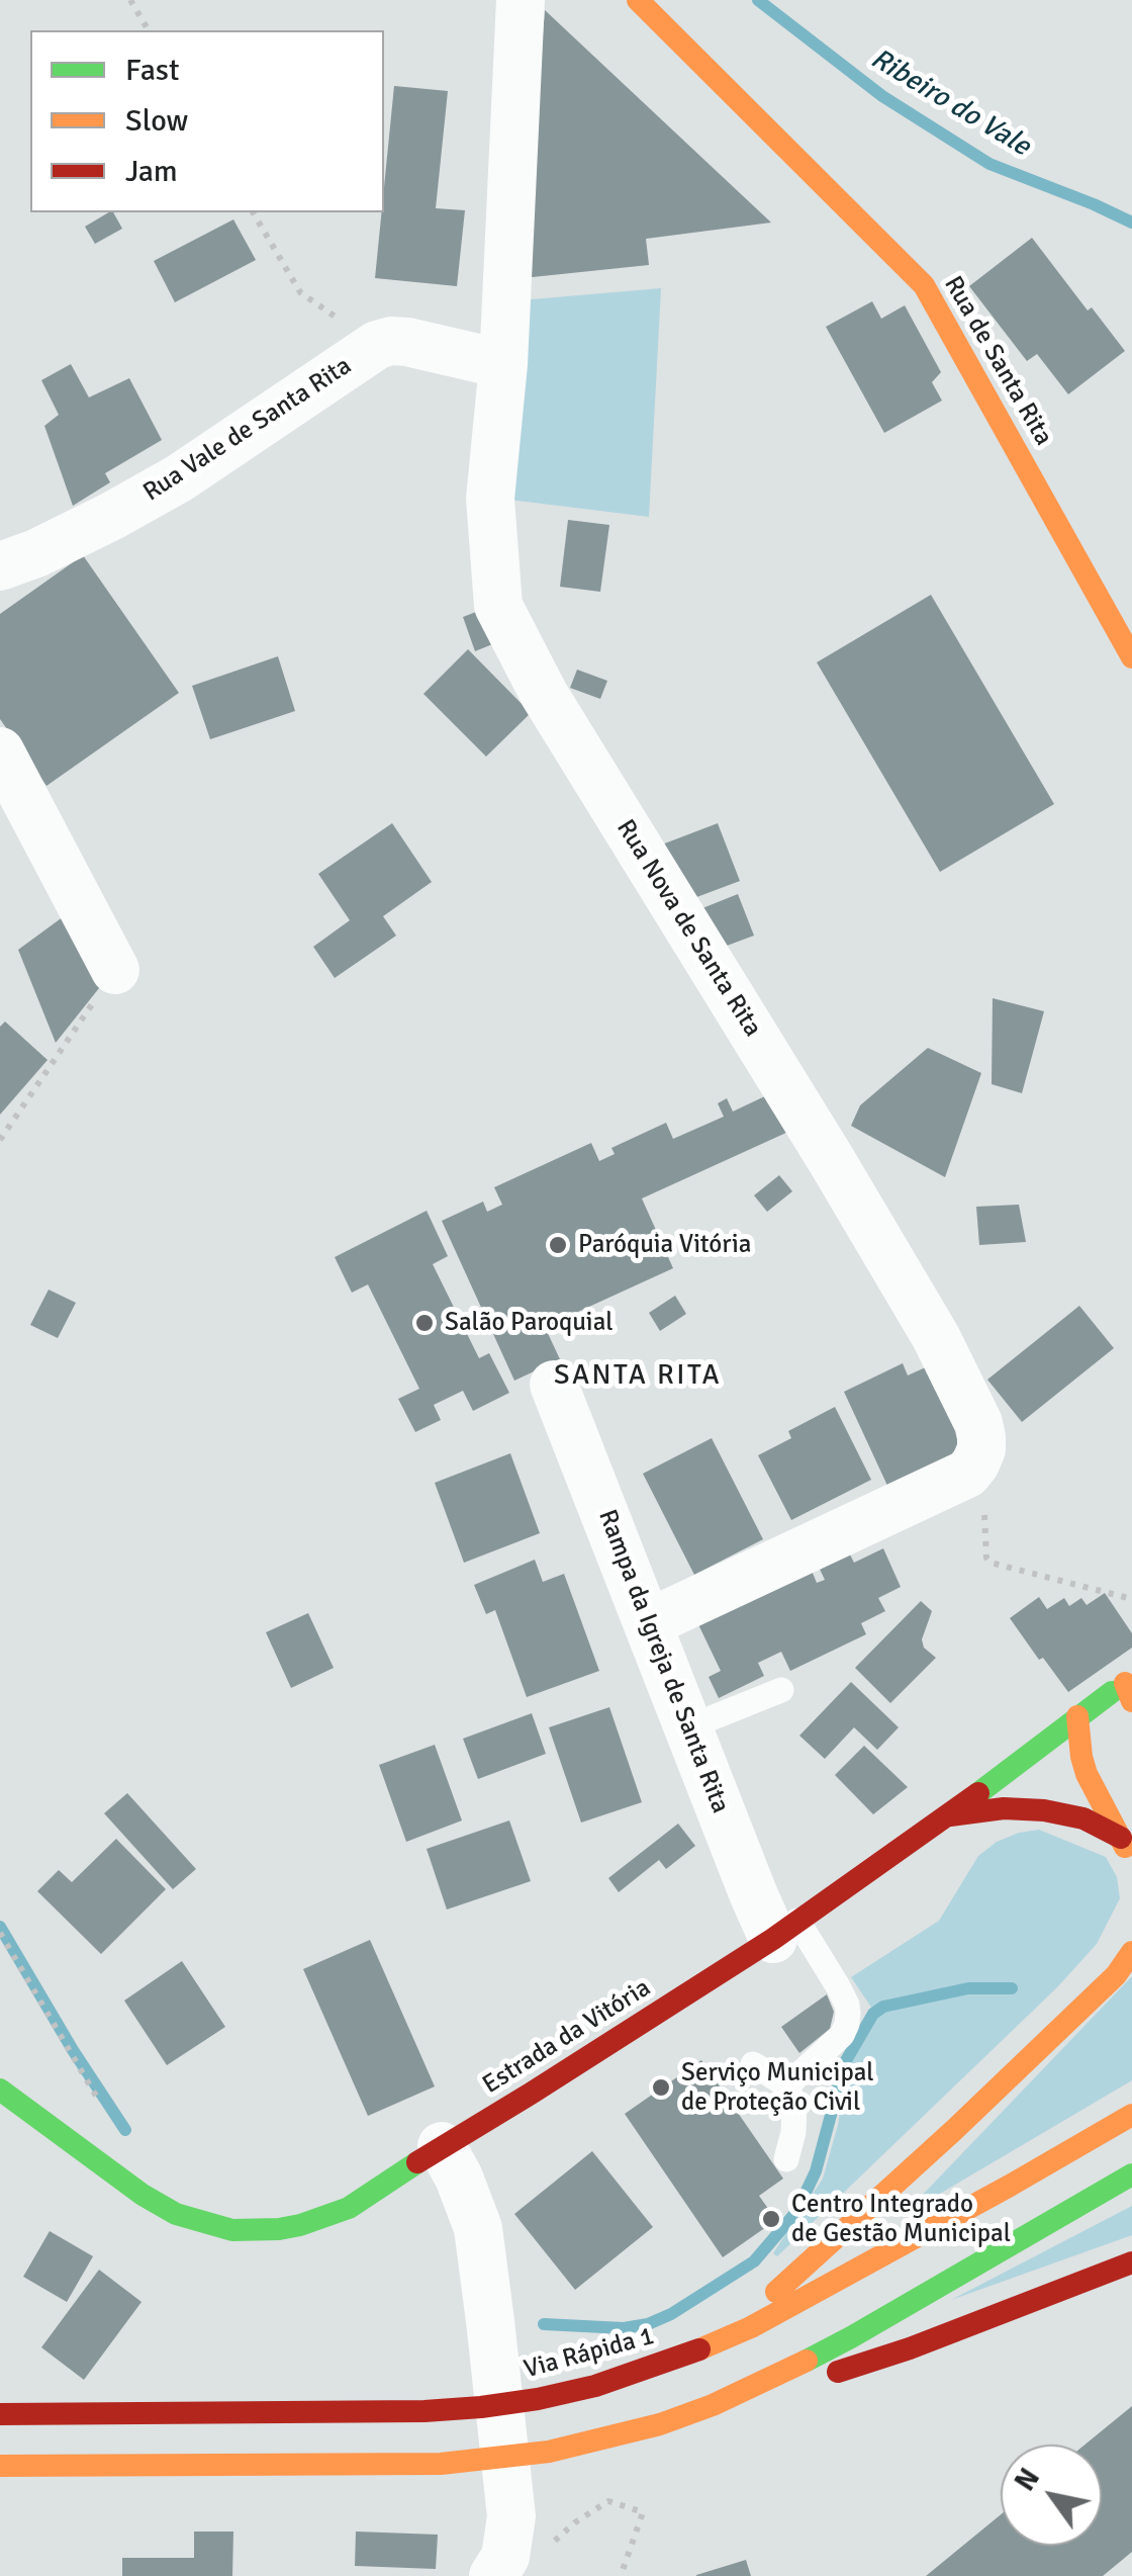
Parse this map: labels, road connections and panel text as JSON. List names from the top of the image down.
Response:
{
  "streets": {
    "main road": ["Rua de Santa Rita", "Estrada da Vitória", "Via Rápida 1"],
    "street": ["Rua Vale de Santa Rita", "Rua Nova de Santa Rita", "Rampa da Igreja de Santa Rita"]
  },
  "crossings": [
    ["Rua Vale de Santa Rita", "Rua Nova de Santa Rita"],
    ["Rua Nova de Santa Rita", "Rampa da Igreja de Santa Rita"],
    ["Rampa da Igreja de Santa Rita", "Estrada da Vitória"]
  ],
  "districts": ["SANTA RITA"],
  "water": ["Ribeiro do Vale"],
  "places": [
    "Paróquia Vitória",
    "Salão Paroquial",
    "Serviço Municipal de Proteção Civil",
    "Centro Integrado de Gestão Municipal"
  ],
  "legend": ["Fast", "Slow", "Jam"],
  "north": "top left"
}
